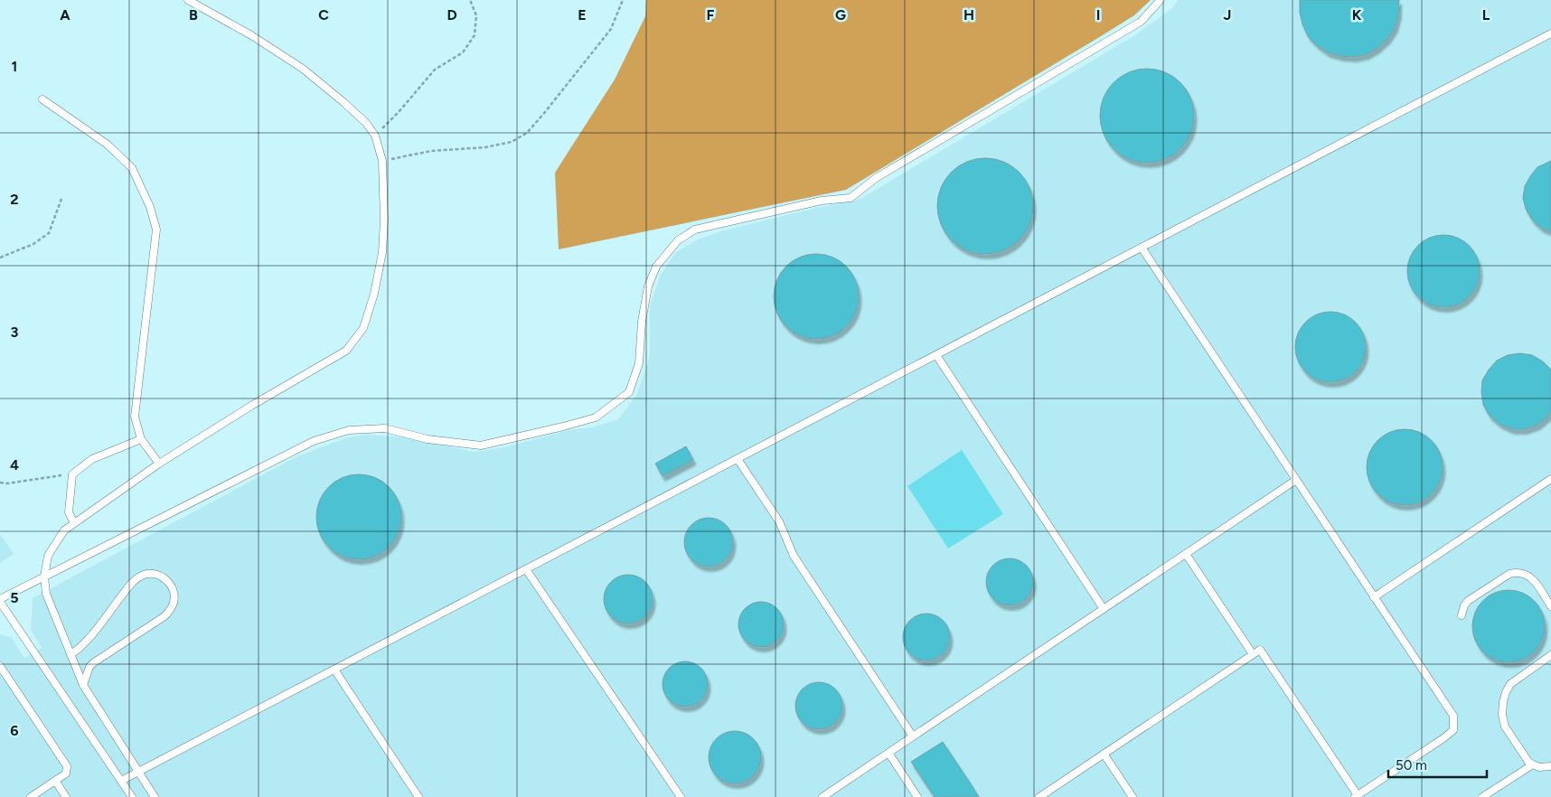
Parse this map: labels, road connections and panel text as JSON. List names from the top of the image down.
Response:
{
  "scale_bar": "50 m",
  "grid": {
    "columns": [
      "A",
      "B",
      "C",
      "D",
      "E",
      "F",
      "G",
      "H",
      "I",
      "J",
      "K",
      "L"
    ],
    "rows": [
      "1",
      "2",
      "3",
      "4",
      "5",
      "6"
    ]
  }
}
